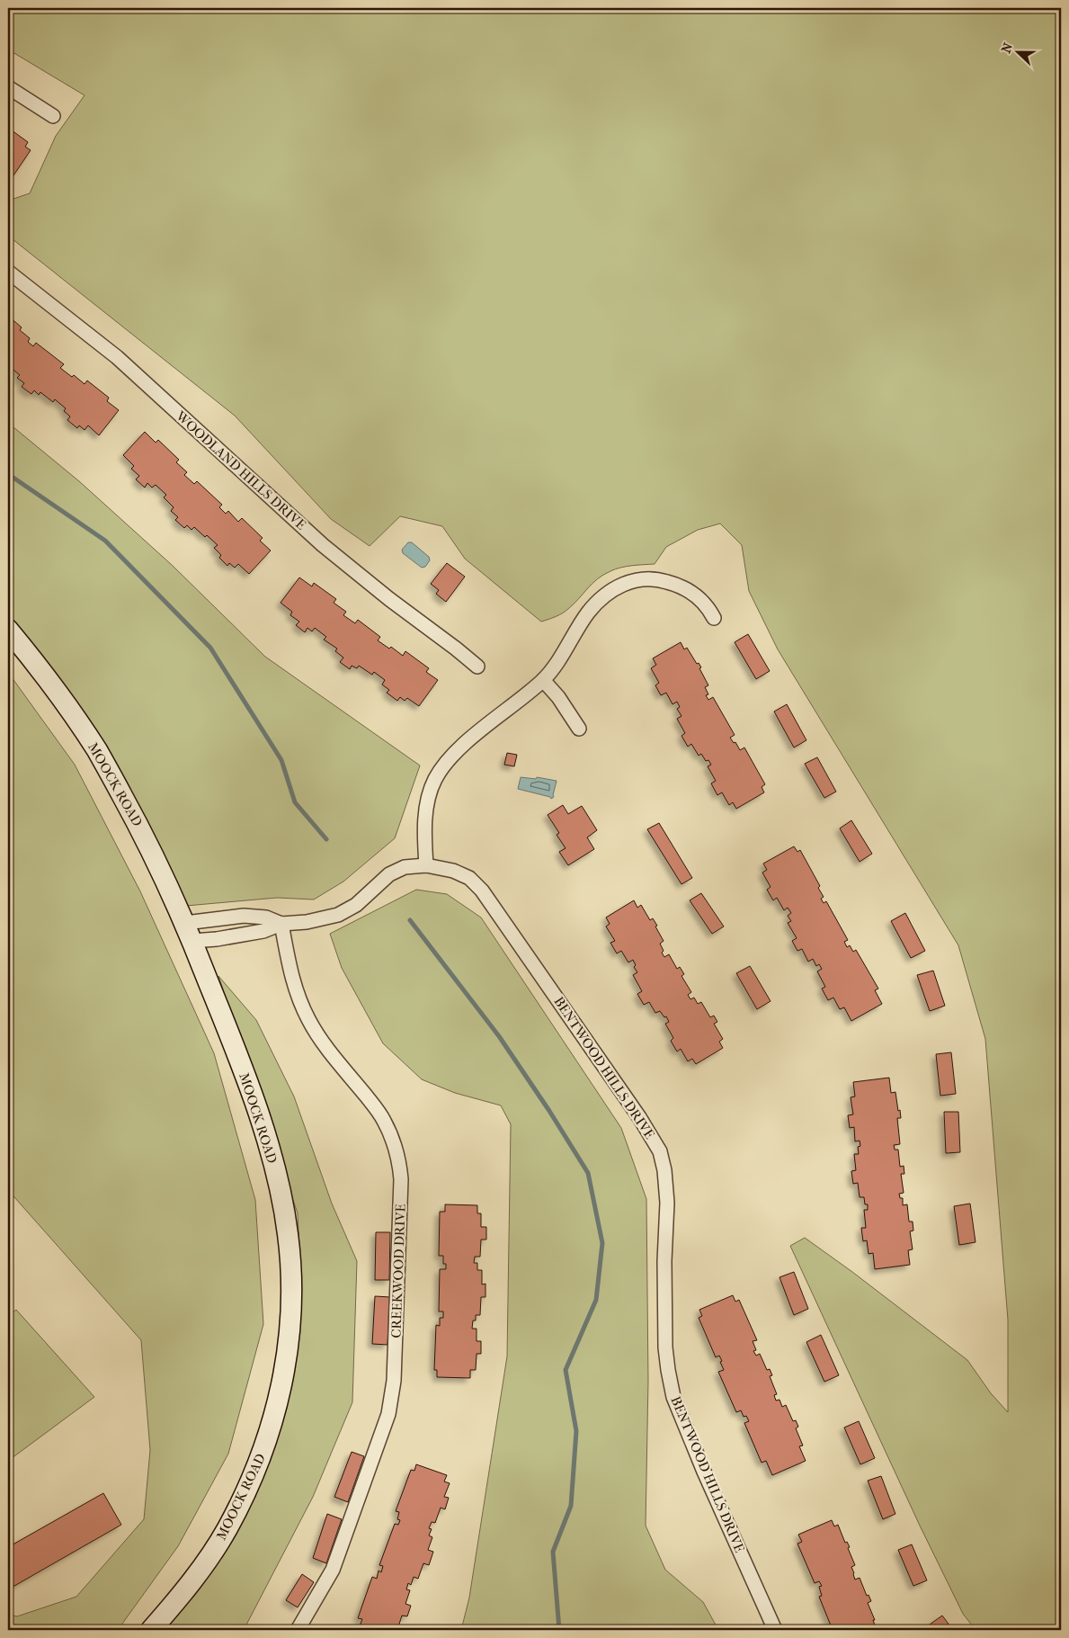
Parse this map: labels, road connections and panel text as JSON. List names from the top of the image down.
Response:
{
  "streets": {
    "main road": ["MOOCK ROAD"],
    "street": ["WOODLAND HILLS DRIVE", "BENTWOOD HILLS DRIVE", "CREEKWOOD DRIVE"]
  },
  "crossings": [
    ["MOOCK ROAD", "BENTWOOD HILLS DRIVE"],
    ["BENTWOOD HILLS DRIVE", "CREEKWOOD DRIVE"]
  ],
  "north": "left"
}
